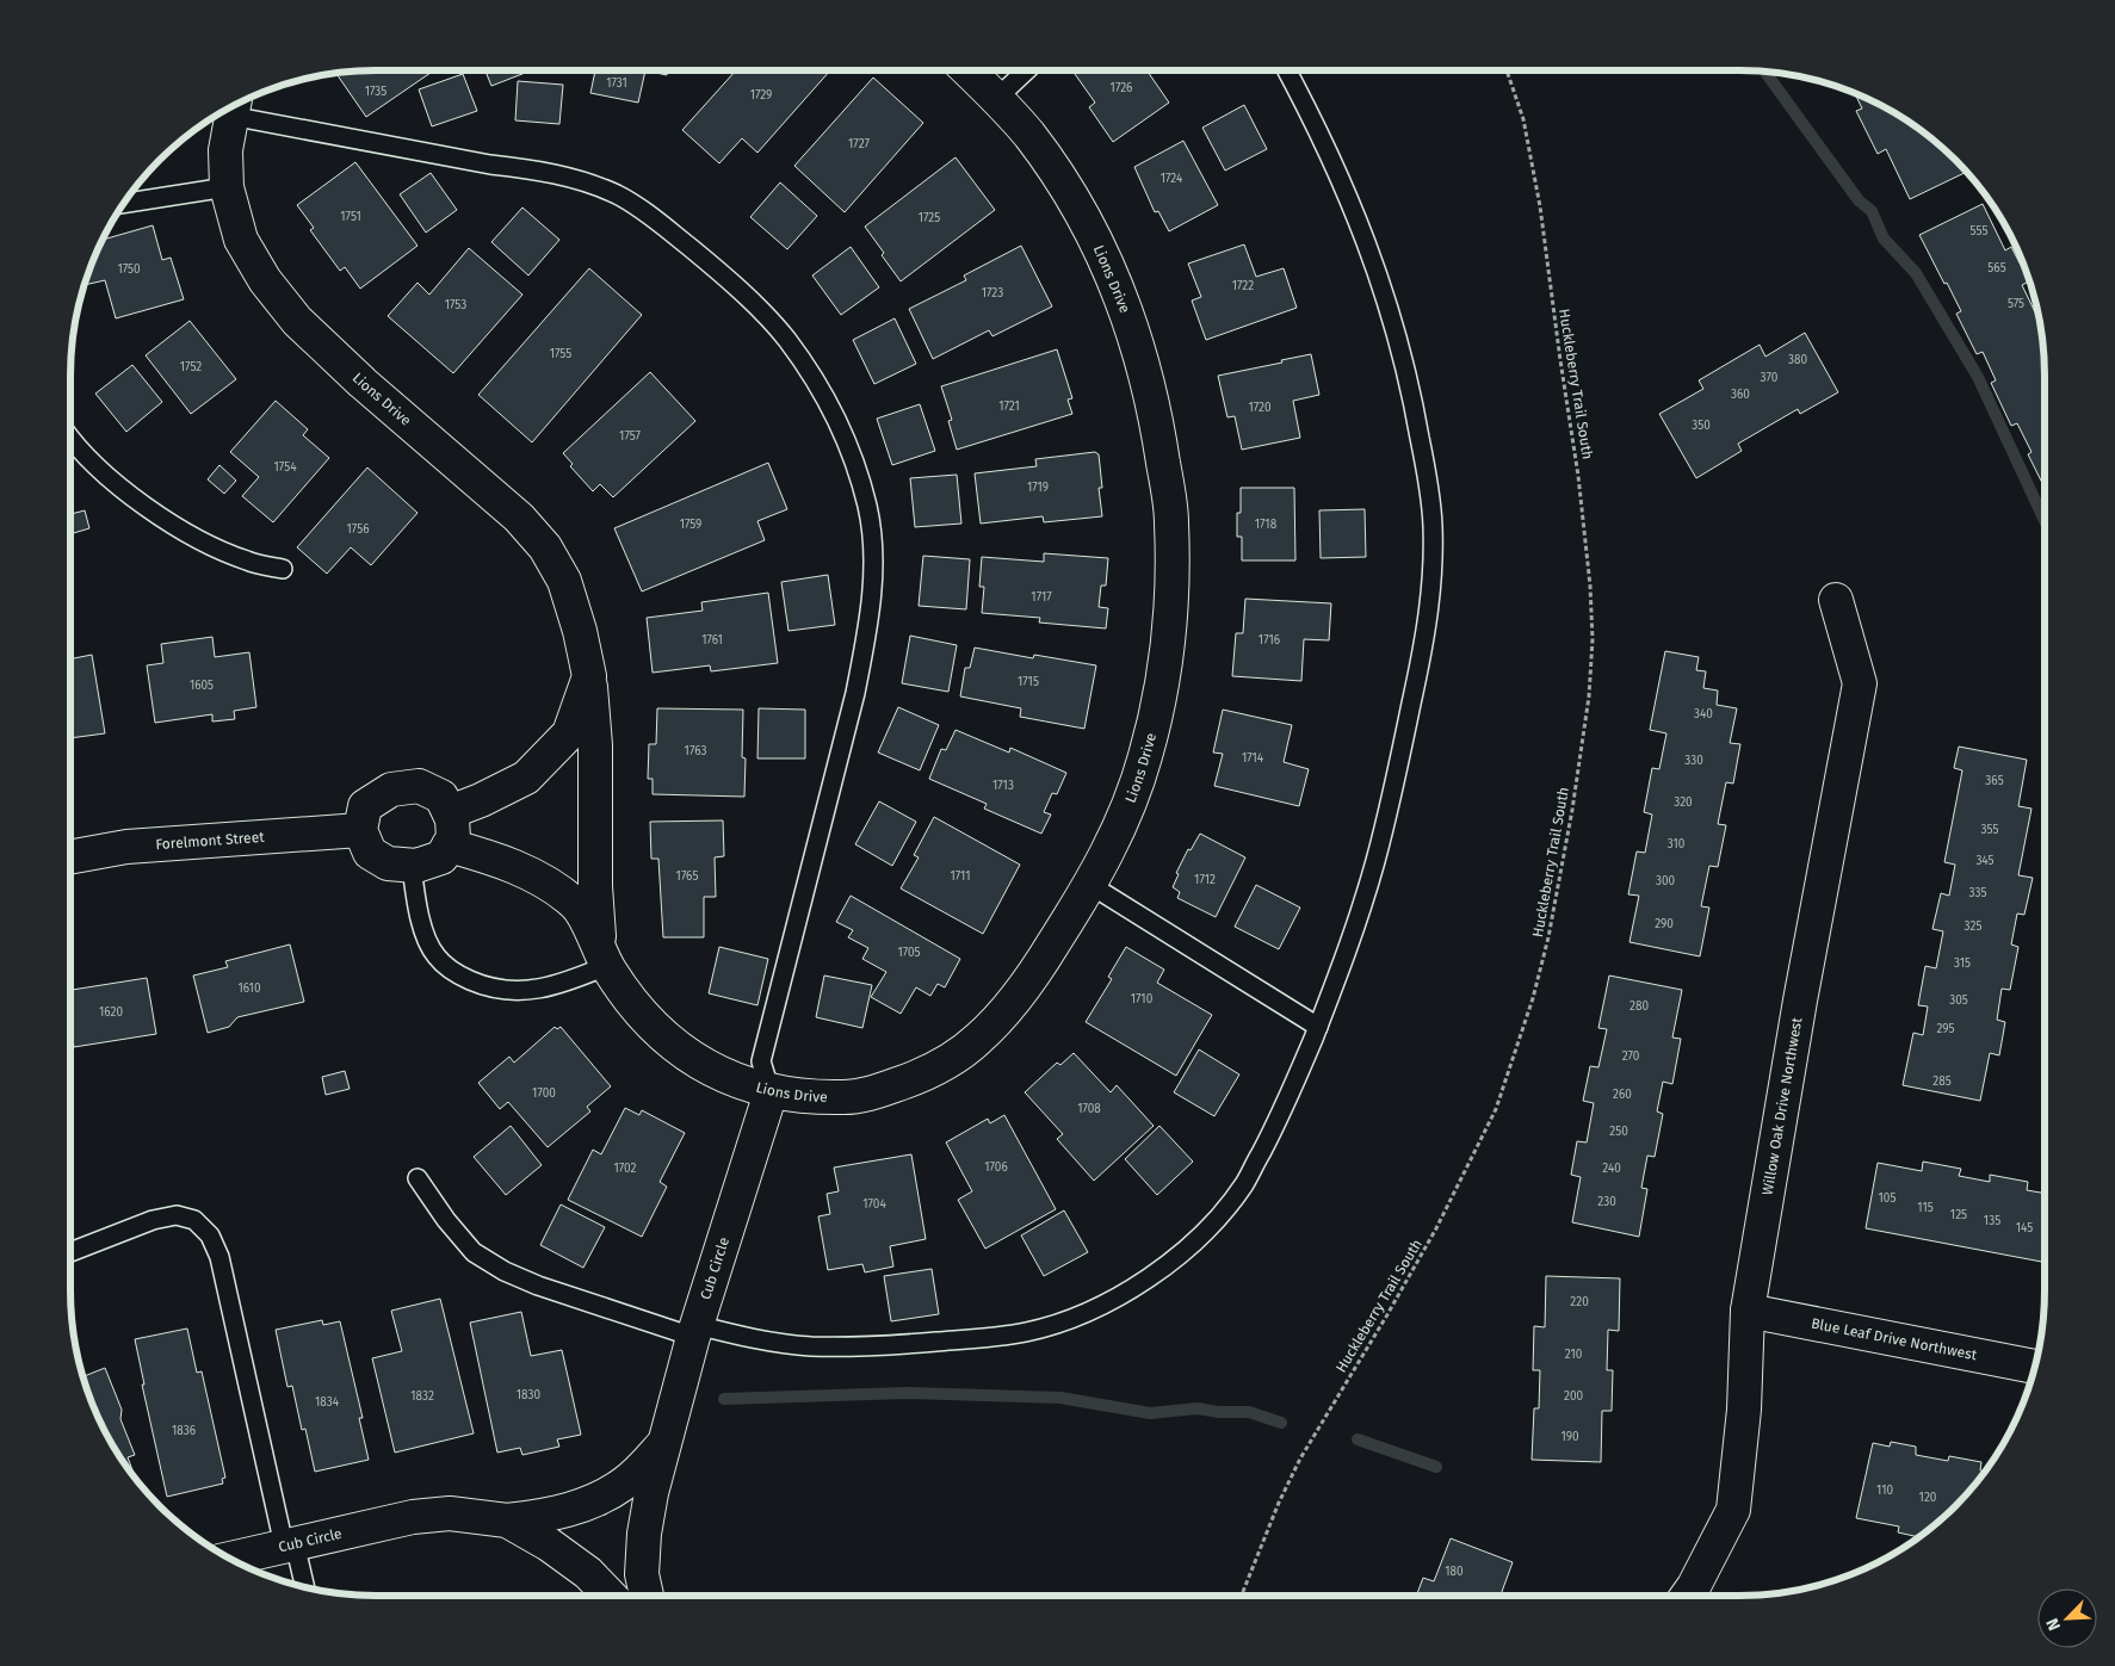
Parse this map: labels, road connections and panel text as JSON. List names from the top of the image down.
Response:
{
  "streets": {
    "street": [
      "Lions Drive",
      "Forelmont Street",
      "Willow Oak Drive Northwest",
      "Cub Circle",
      "Blue Leaf Drive Northwest"
    ],
    "path": ["Huckleberry Trail South"]
  },
  "crossings": [
    ["Lions Drive", "Forelmont Street"],
    ["Lions Drive", "Cub Circle"],
    ["Willow Oak Drive Northwest", "Blue Leaf Drive Northwest"]
  ],
  "house_numbers": [
    "1731",
    "1726",
    "1735",
    "1729",
    "1727",
    "1724",
    "1751",
    "1725",
    "555",
    "565",
    "1750",
    "1722",
    "1723",
    "575",
    "1753",
    "1755",
    "380",
    "1752",
    "370",
    "360",
    "1721",
    "1720",
    "350",
    "1757",
    "1754",
    "1719",
    "1759",
    "1718",
    "1756",
    "1717",
    "1761",
    "1716",
    "1715",
    "1605",
    "340",
    "1763",
    "1714",
    "330",
    "365",
    "1713",
    "320",
    "355",
    "310",
    "345",
    "1765",
    "1711",
    "1712",
    "300",
    "335",
    "290",
    "325",
    "1705",
    "315",
    "1610",
    "1710",
    "305",
    "280",
    "1620",
    "295",
    "270",
    "285",
    "1700",
    "260",
    "1708",
    "250",
    "1706",
    "1702",
    "240",
    "105",
    "230",
    "1704",
    "115",
    "125",
    "135",
    "145",
    "220",
    "210",
    "1830",
    "1832",
    "200",
    "1834",
    "1836",
    "190",
    "110",
    "120",
    "180"
  ],
  "north": "bottom left"
}
